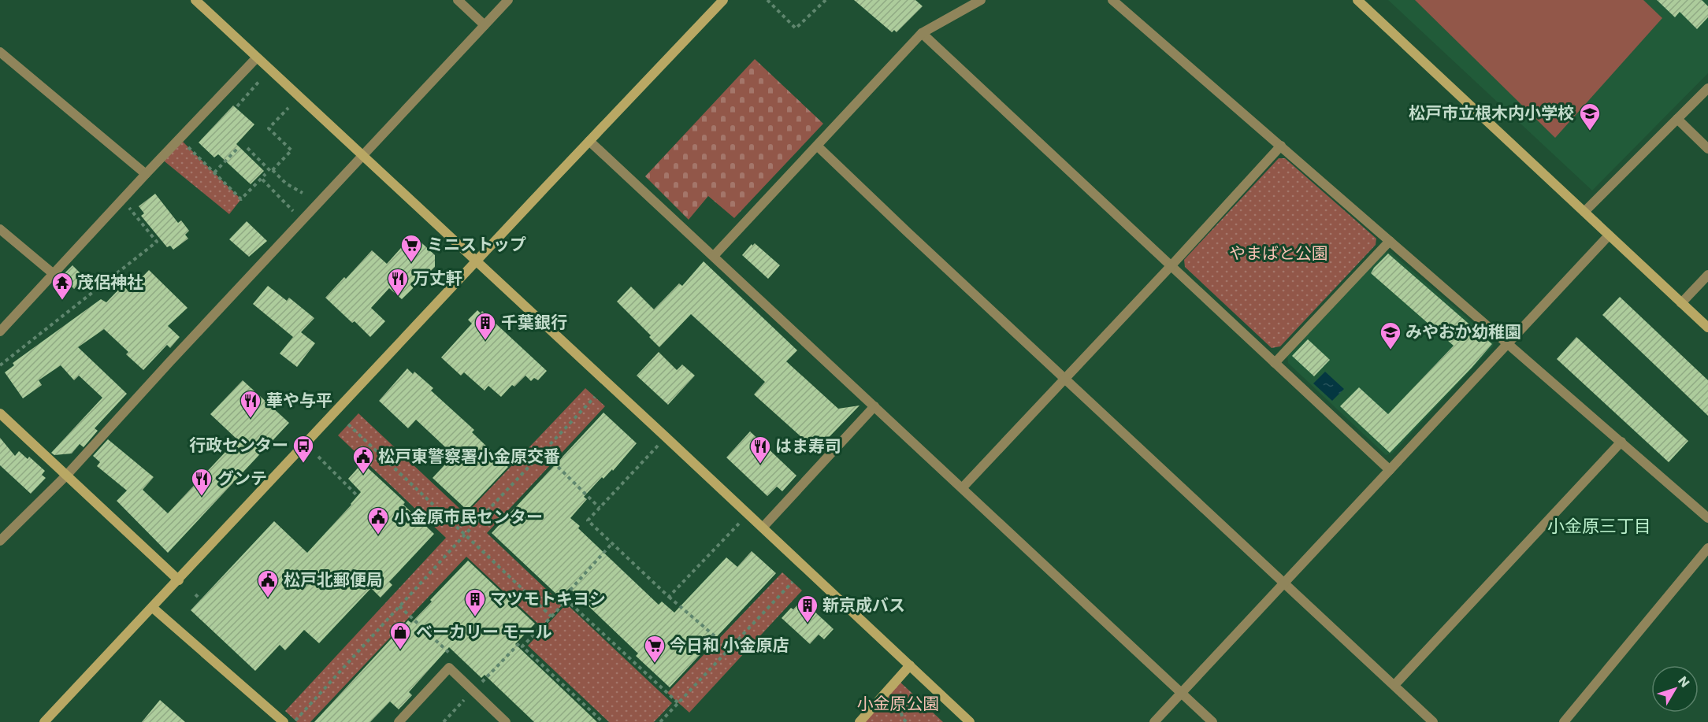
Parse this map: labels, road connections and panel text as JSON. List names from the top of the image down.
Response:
{
  "districts": ["小金原三丁目"],
  "parks": ["やまばと公園", "小金原公園"],
  "places": {
    "school or university": ["松戸市立根木内小学校", "みやおか幼稚園"],
    "supermarket": ["ミニストップ", "今日和 小金原店"],
    "restaurant": [
      "万丈軒",
      "華や与平",
      "はま寿司",
      "グンテ"
    ],
    "temple": ["茂侶神社"],
    "building": ["千葉銀行", "マツモトキヨシ", "新京成バス"],
    "bus stop": ["行政センター"],
    "public building": ["松戸東警察署小金原交番", "小金原市民センター", "松戸北郵便局"],
    "shop": ["ベーカリー モール"]
  },
  "north": "top right"
}
